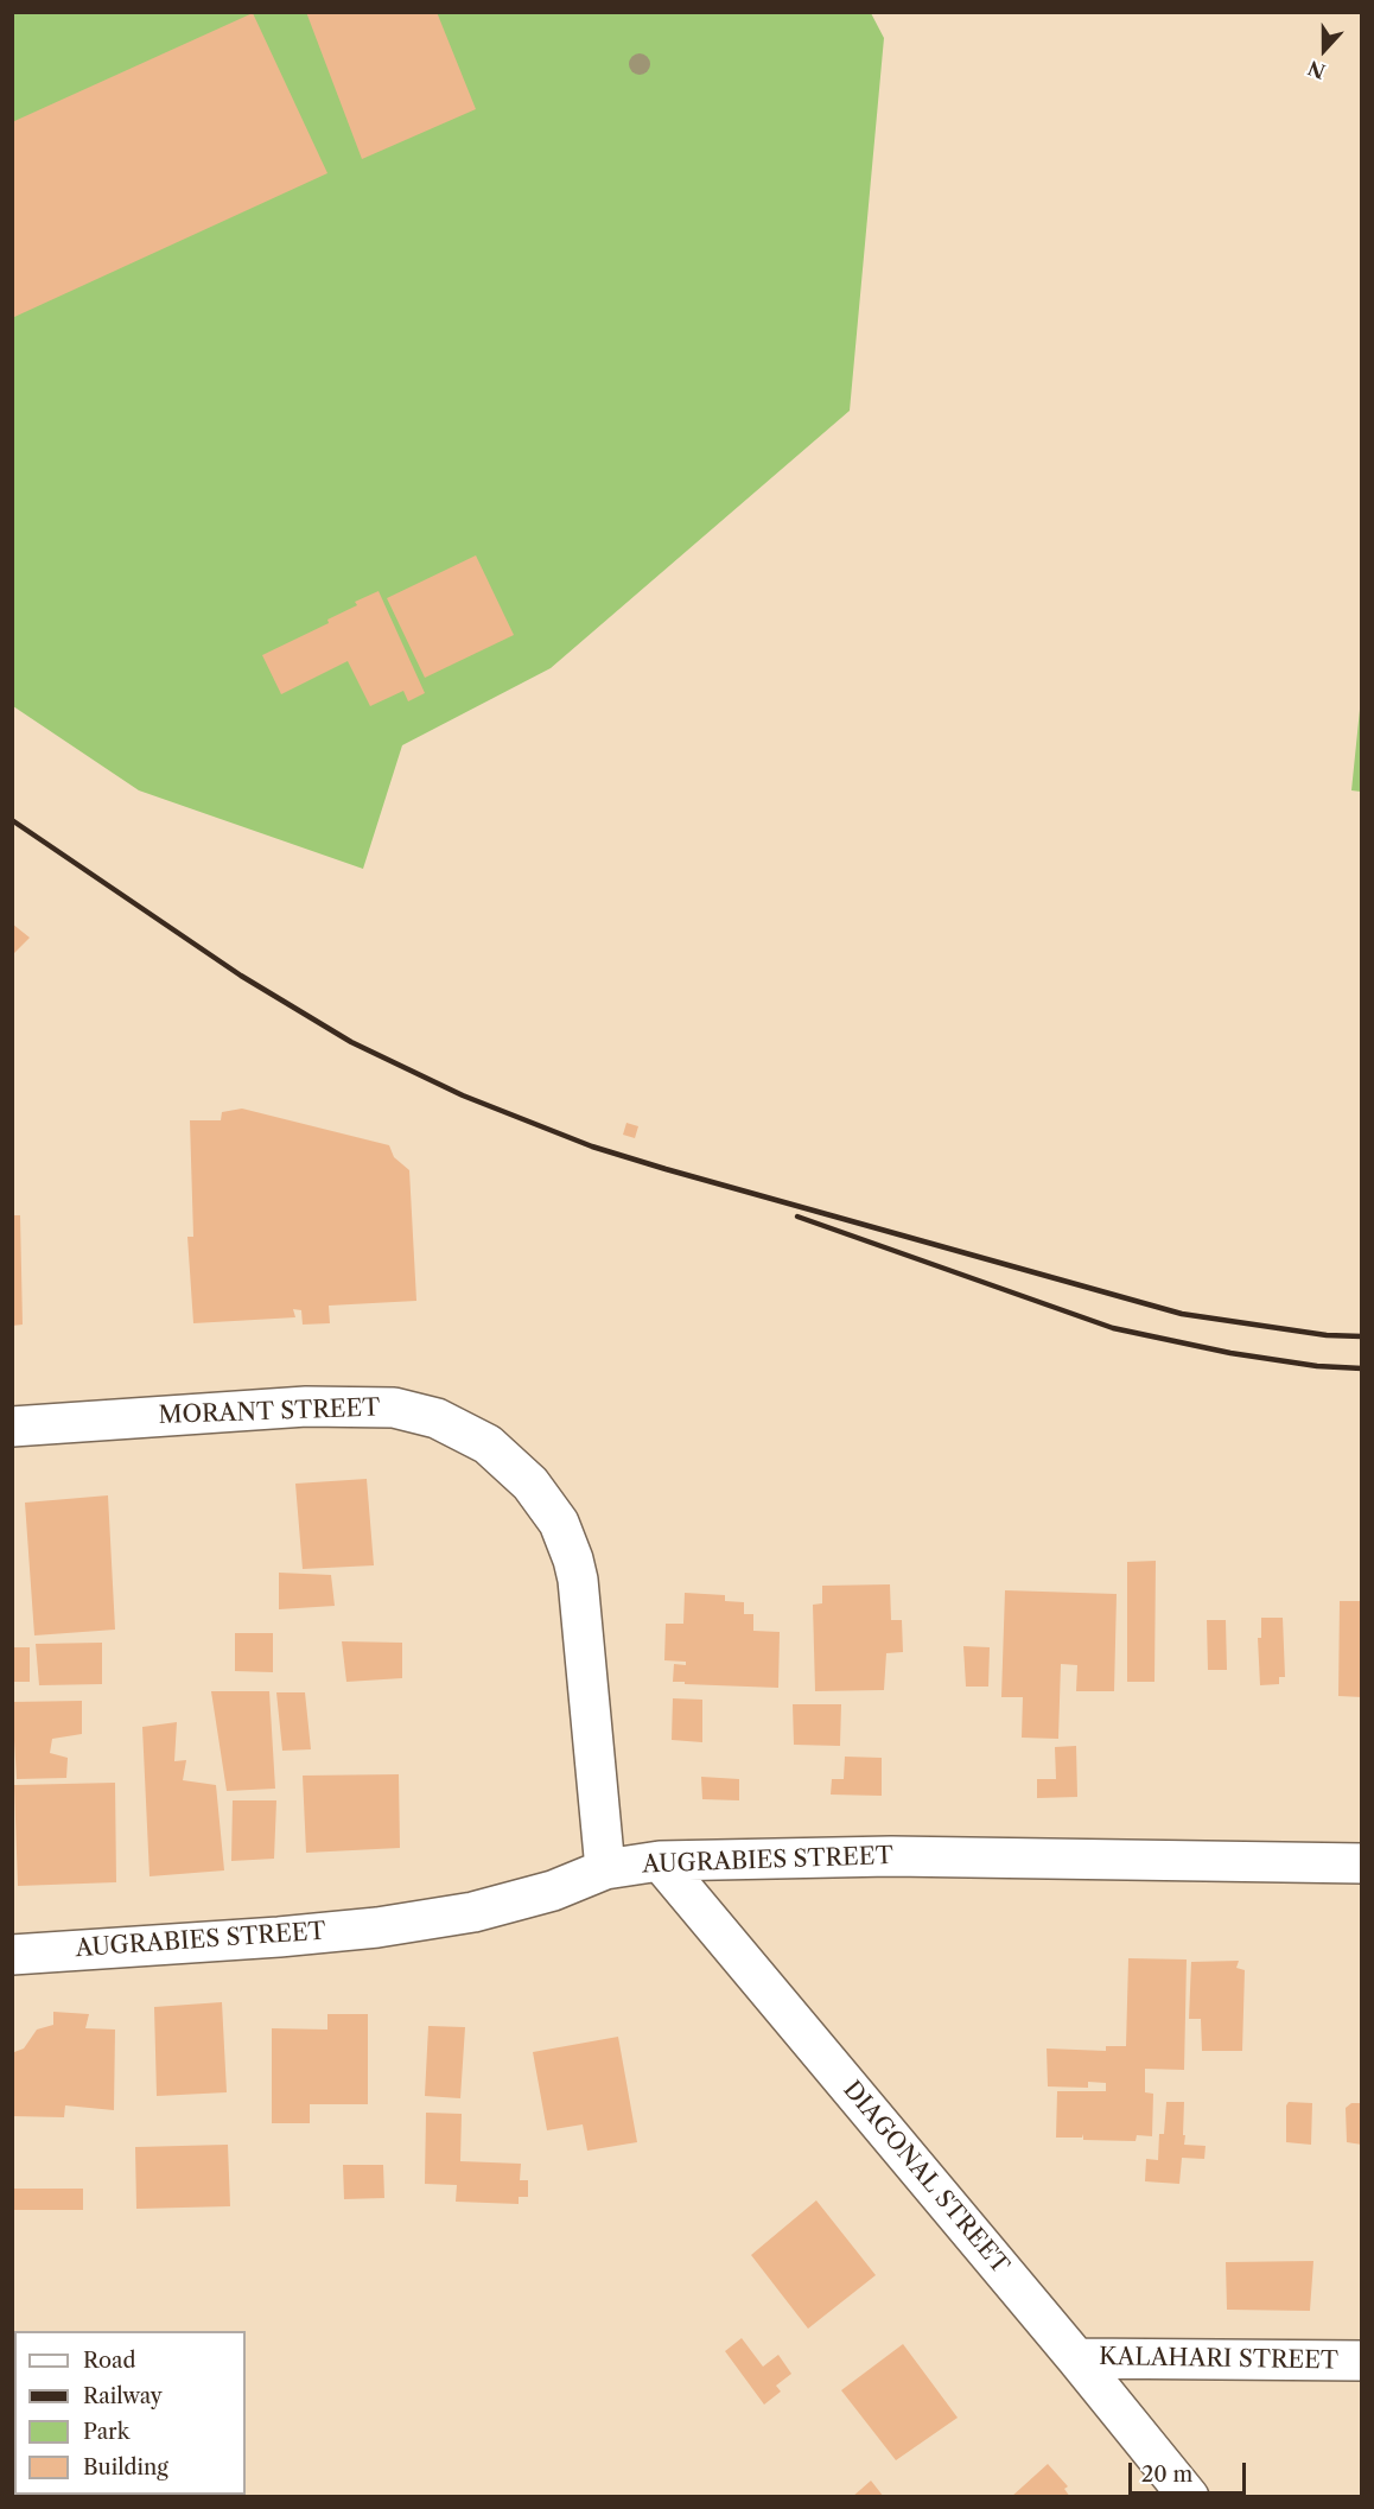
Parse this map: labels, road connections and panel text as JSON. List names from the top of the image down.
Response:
{
  "streets": {
    "street": [
      "MORANT STREET",
      "AUGRABIES STREET",
      "DIAGONAL STREET",
      "KALAHARI STREET"
    ]
  },
  "crossings": [
    ["MORANT STREET", "AUGRABIES STREET"],
    ["AUGRABIES STREET", "DIAGONAL STREET"],
    ["DIAGONAL STREET", "KALAHARI STREET"]
  ],
  "legend": [
    "Road",
    "Railway",
    "Park",
    "Building"
  ],
  "scale_bar": "20 m",
  "north": "bottom"
}
